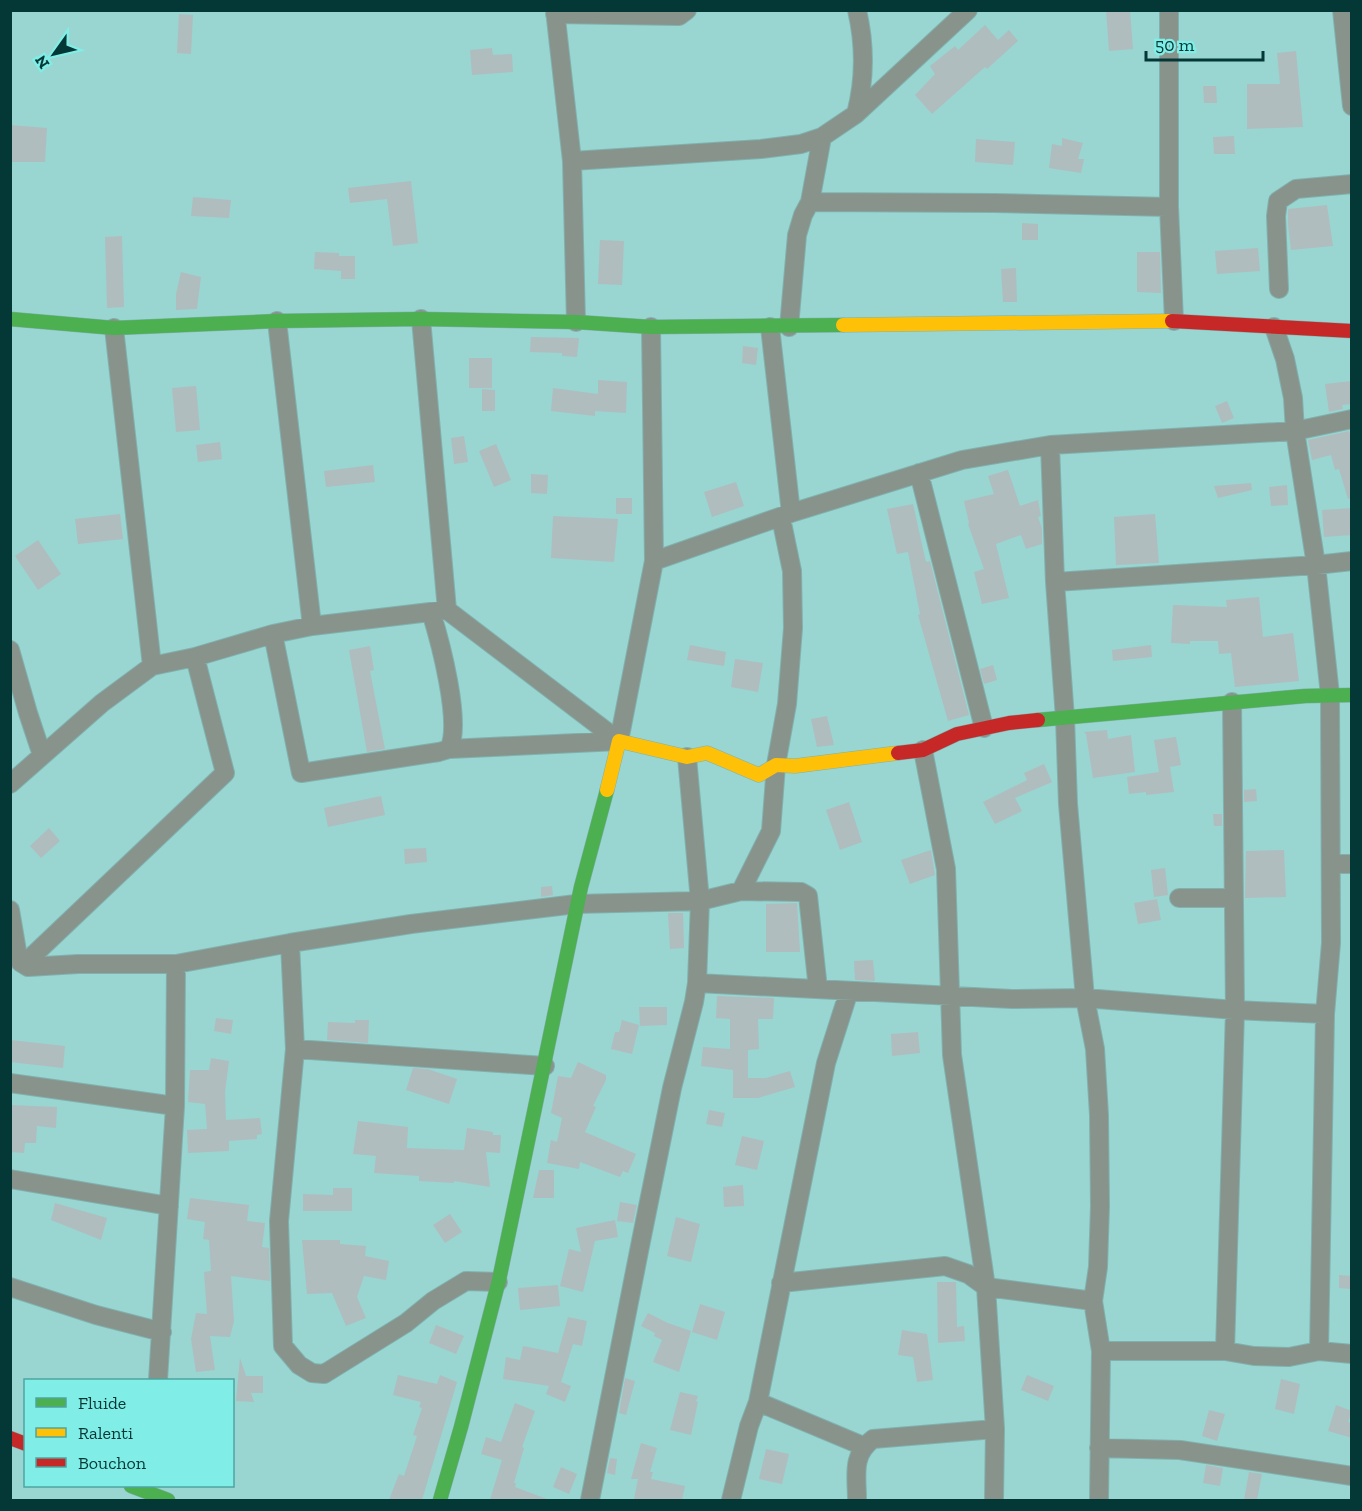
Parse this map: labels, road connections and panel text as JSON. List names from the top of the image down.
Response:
{
  "legend": ["Fluide", "Ralenti", "Bouchon"],
  "scale_bar": "50 m",
  "north": "bottom left"
}
